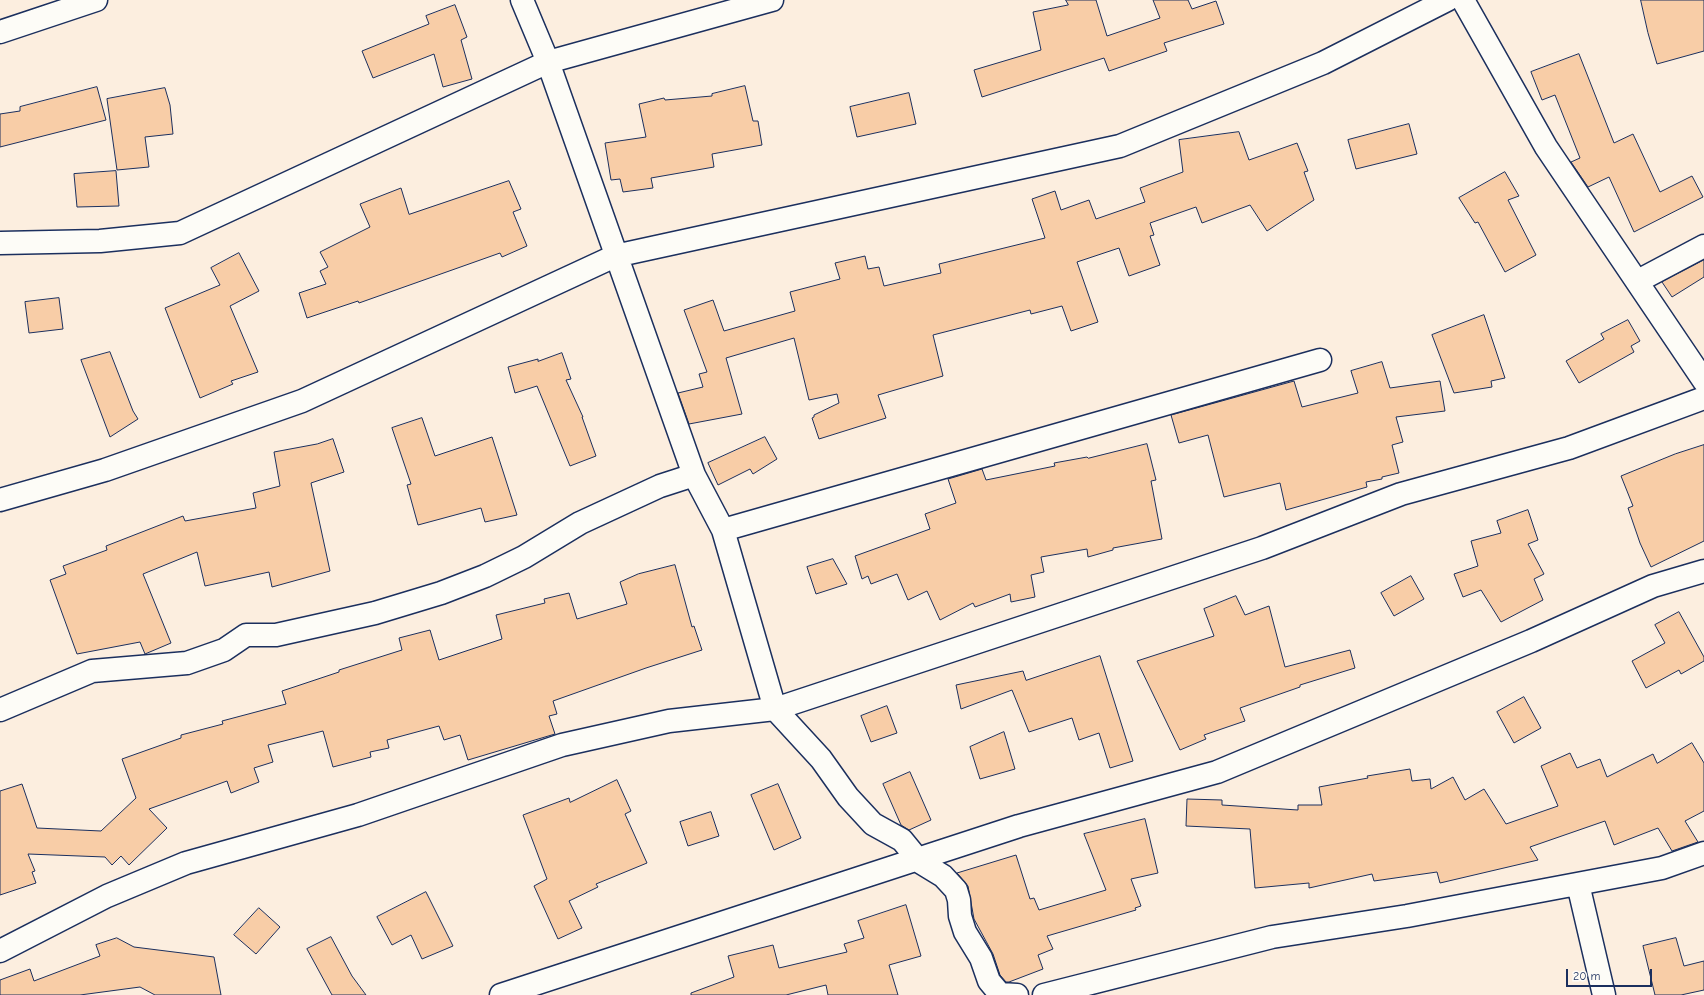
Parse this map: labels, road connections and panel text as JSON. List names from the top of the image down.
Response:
{
  "scale_bar": "20 m"
}
